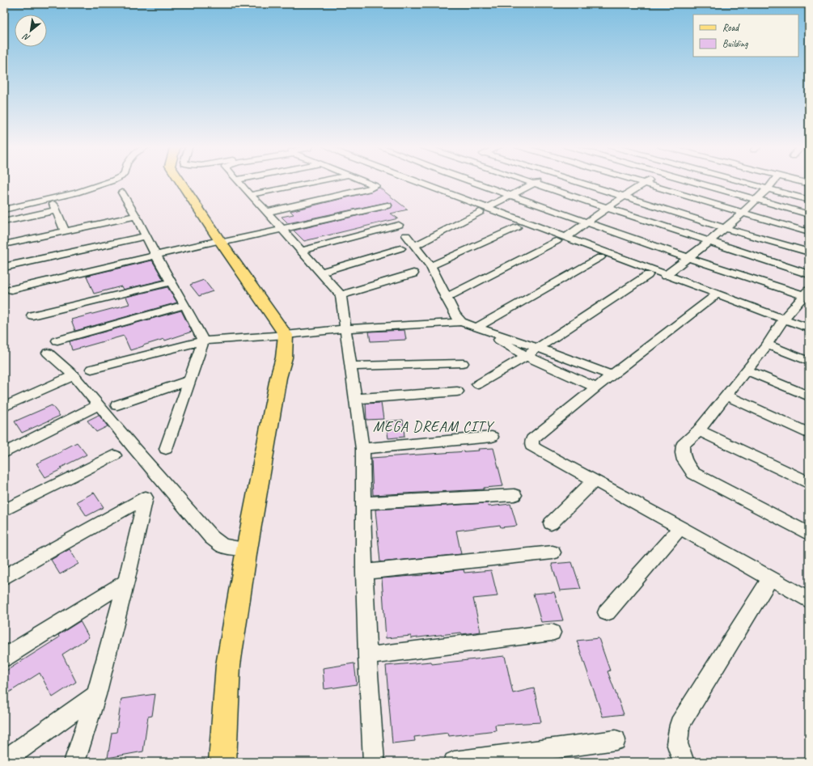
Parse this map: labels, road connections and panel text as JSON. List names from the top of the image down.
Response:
{
  "districts": ["MEGA DREAM CITY"],
  "legend": ["Road", "Building"],
  "north": "bottom left"
}
